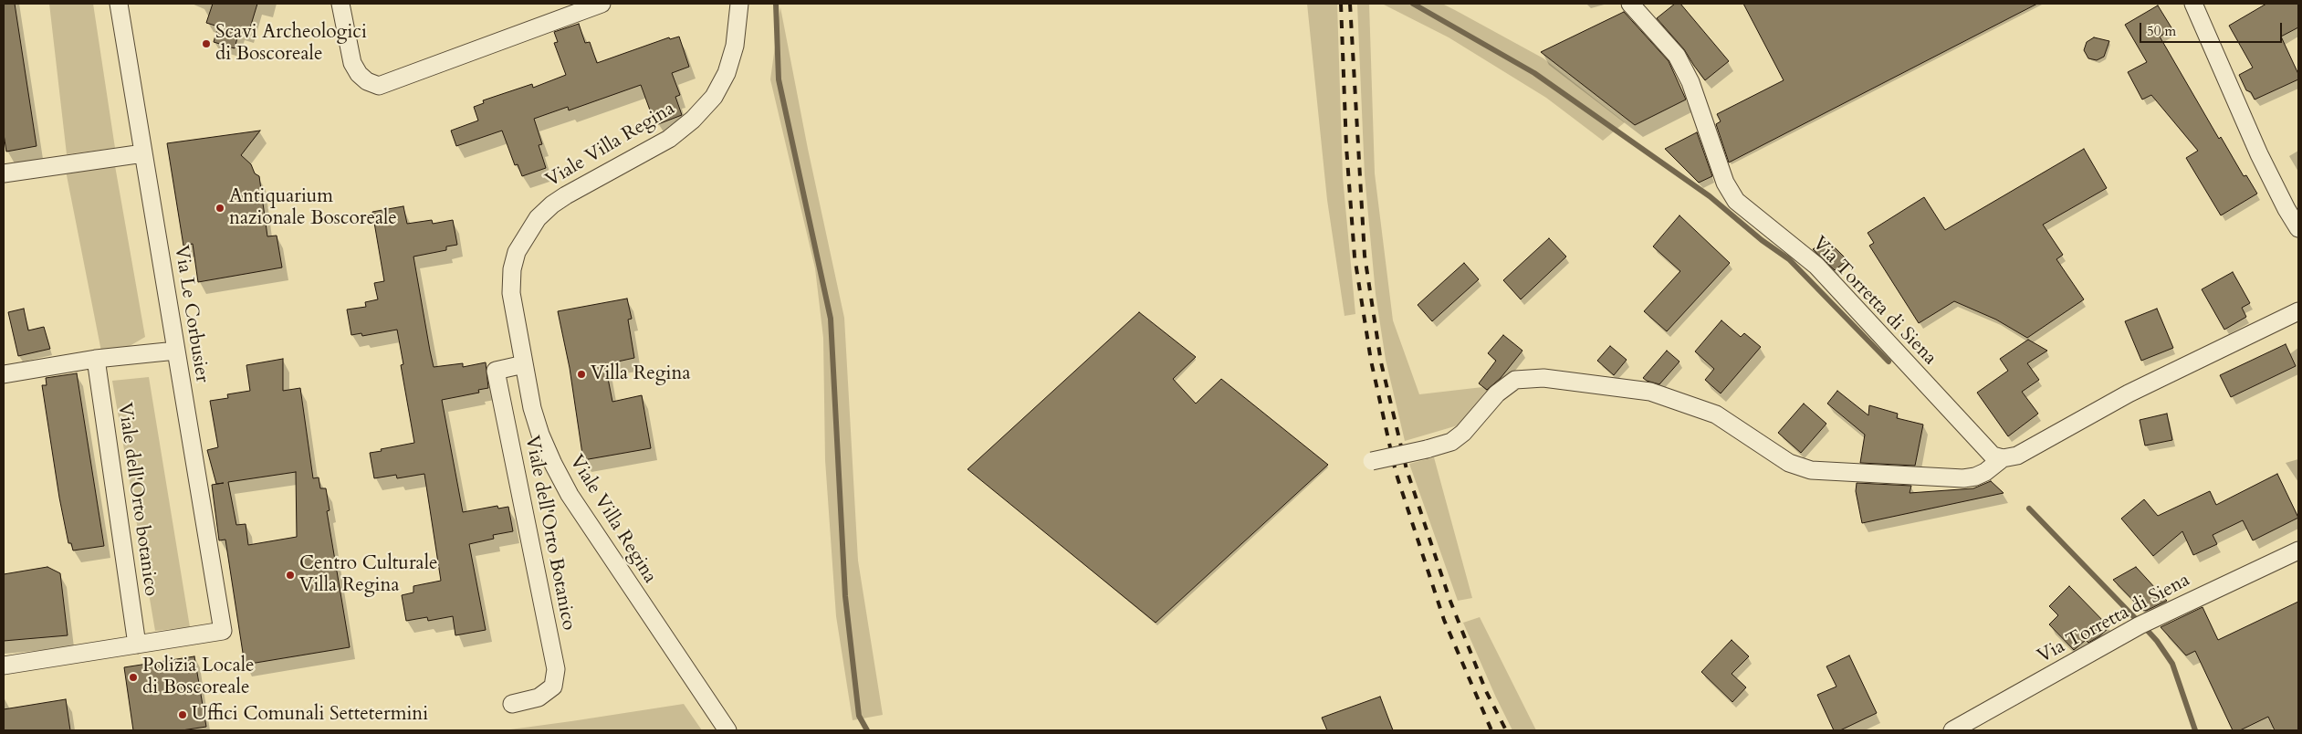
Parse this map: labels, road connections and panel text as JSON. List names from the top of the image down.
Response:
{
  "streets": {
    "street": [
      "Viale Villa Regina",
      "Via Torretta di Siena",
      "Via Le Corbusier",
      "Viale dell'Orto botanico",
      "Viale dell'Orto Botanico"
    ]
  },
  "crossings": [
    ["Viale Villa Regina", "Viale dell'Orto Botanico"],
    ["Via Le Corbusier", "Viale dell'Orto botanico"]
  ],
  "places": [
    "Scavi Archeologici di Boscoreale",
    "Antiquarium nazionale Boscoreale",
    "Villa Regina",
    "Centro Culturale Villa Regina",
    "Polizia Locale di Boscoreale",
    "Uffici Comunali Settetermini"
  ],
  "scale_bar": "50 m"
}
